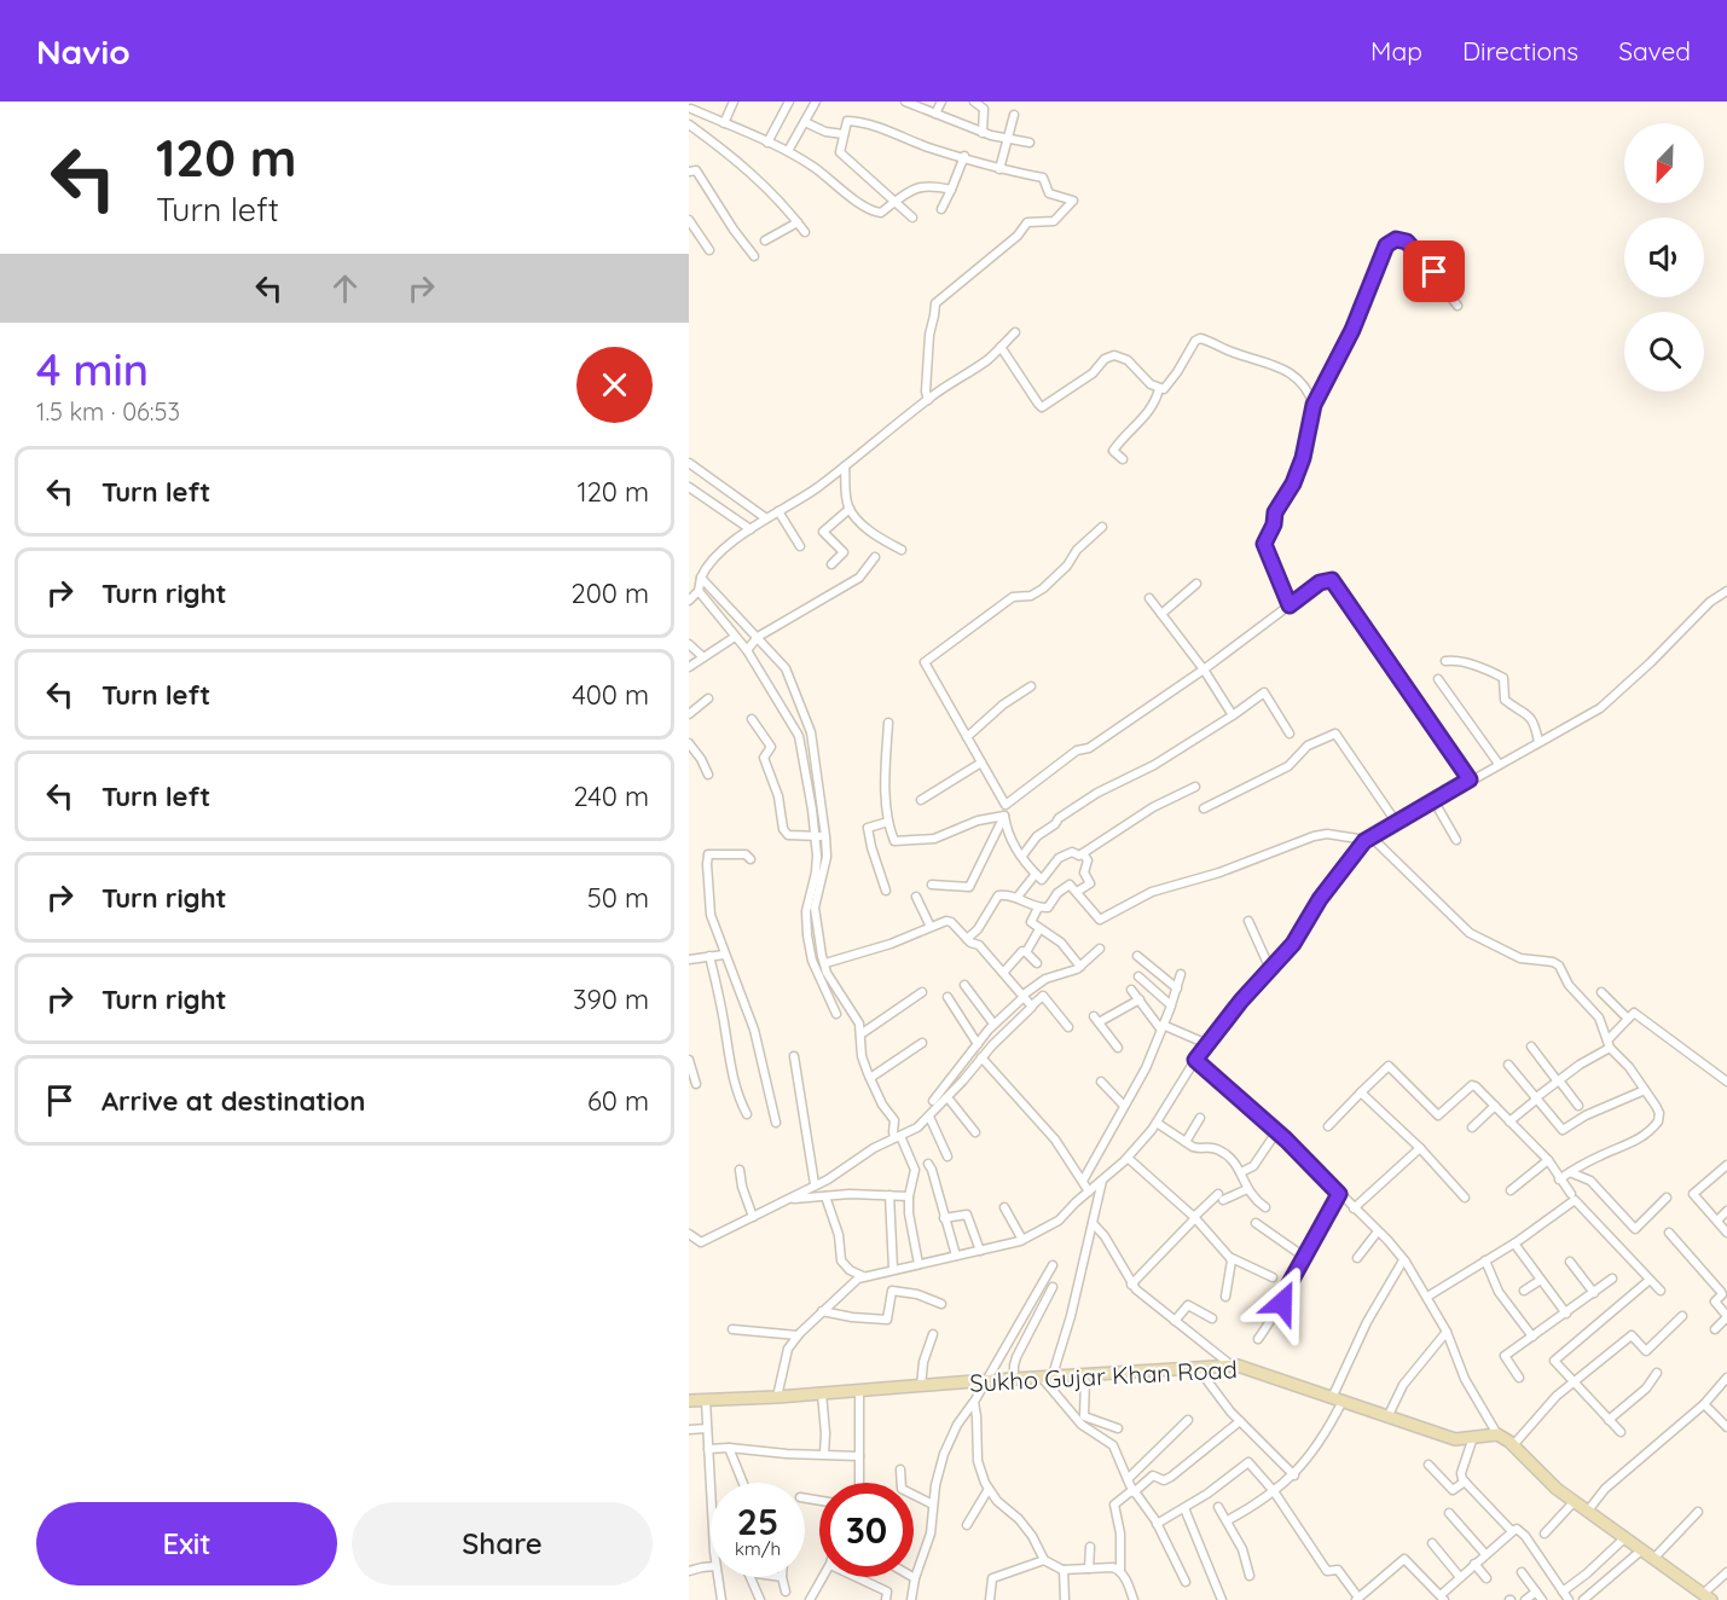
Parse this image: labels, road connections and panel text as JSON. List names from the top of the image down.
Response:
{
  "streets": {
    "main road": ["Sukho Gujar Khan Road"]
  },
  "north": "bottom left",
  "page": {
    "header": "Navio",
    "nav": ["Map", "Directions", "Saved"],
    "turn": ["120 m", "Turn left"],
    "heading": ["4 min", "1.5 km · 06:53"],
    "list": [
      {
        "name": "Turn left",
        "value": "120 m"
      },
      {
        "name": "Turn right",
        "value": "200 m"
      },
      {
        "name": "Turn left",
        "value": "400 m"
      },
      {
        "name": "Turn left",
        "value": "240 m"
      },
      {
        "name": "Turn right",
        "value": "50 m"
      },
      {
        "name": "Turn right",
        "value": "390 m"
      },
      {
        "name": "Arrive at destination",
        "value": "60 m"
      }
    ],
    "speed": "25 km/h",
    "limit": "30",
    "buttons": ["Exit", "Share"]
  }
}
